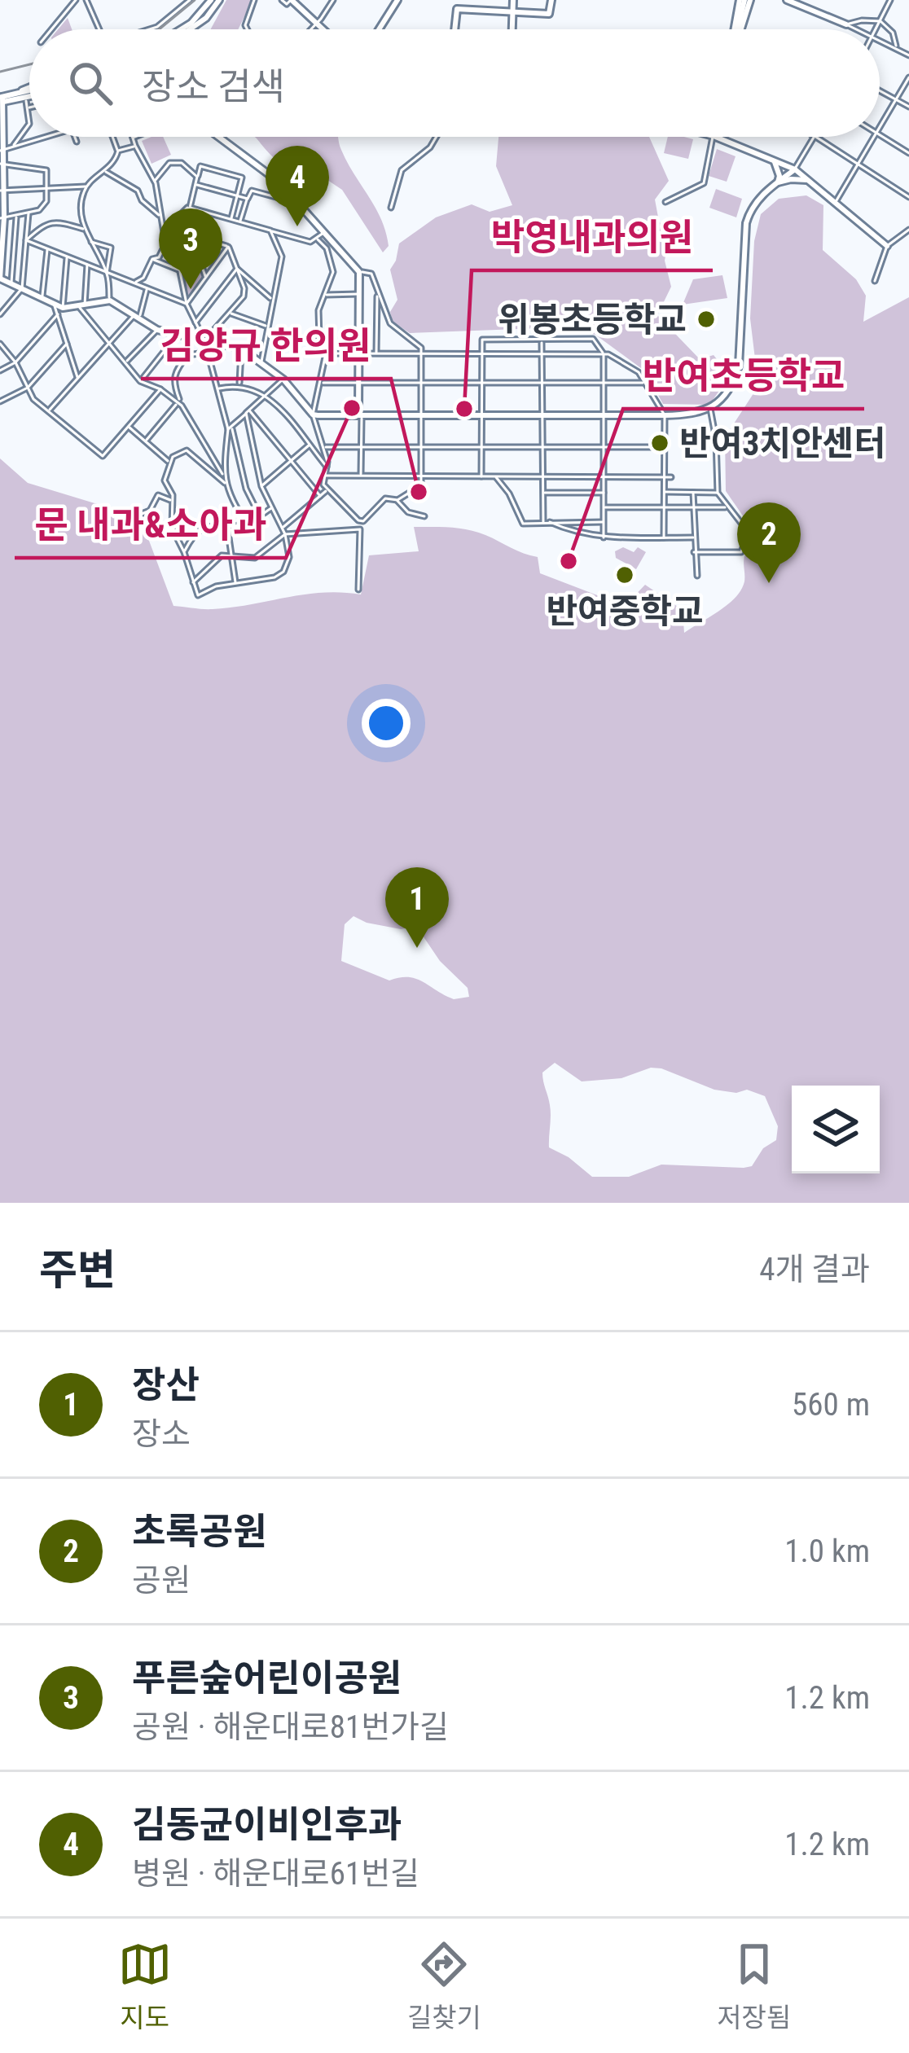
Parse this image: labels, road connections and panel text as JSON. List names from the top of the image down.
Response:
{
  "places": [
    "위봉초등학교",
    "문 내과&소아과",
    "박영내과의원",
    "반여3치안센터",
    "김양규 한의원",
    "반여초등학교",
    "반여중학교"
  ],
  "page": {
    "search": "장소 검색",
    "pins": [
      "4",
      "3",
      "2",
      "1"
    ],
    "heading": ["주변", "4개 결과"],
    "list": [
      {
        "mark": "1",
        "name": "장산",
        "note": "장소",
        "value": "560 m"
      },
      {
        "mark": "2",
        "name": "초록공원",
        "note": "공원",
        "value": "1.0 km"
      },
      {
        "mark": "3",
        "name": "푸른숲어린이공원",
        "note": "공원 · 해운대로81번가길",
        "value": "1.2 km"
      },
      {
        "mark": "4",
        "name": "김동균이비인후과",
        "note": "병원 · 해운대로61번길",
        "value": "1.2 km"
      }
    ],
    "nav": ["지도", "길찾기", "저장됨"]
  }
}
